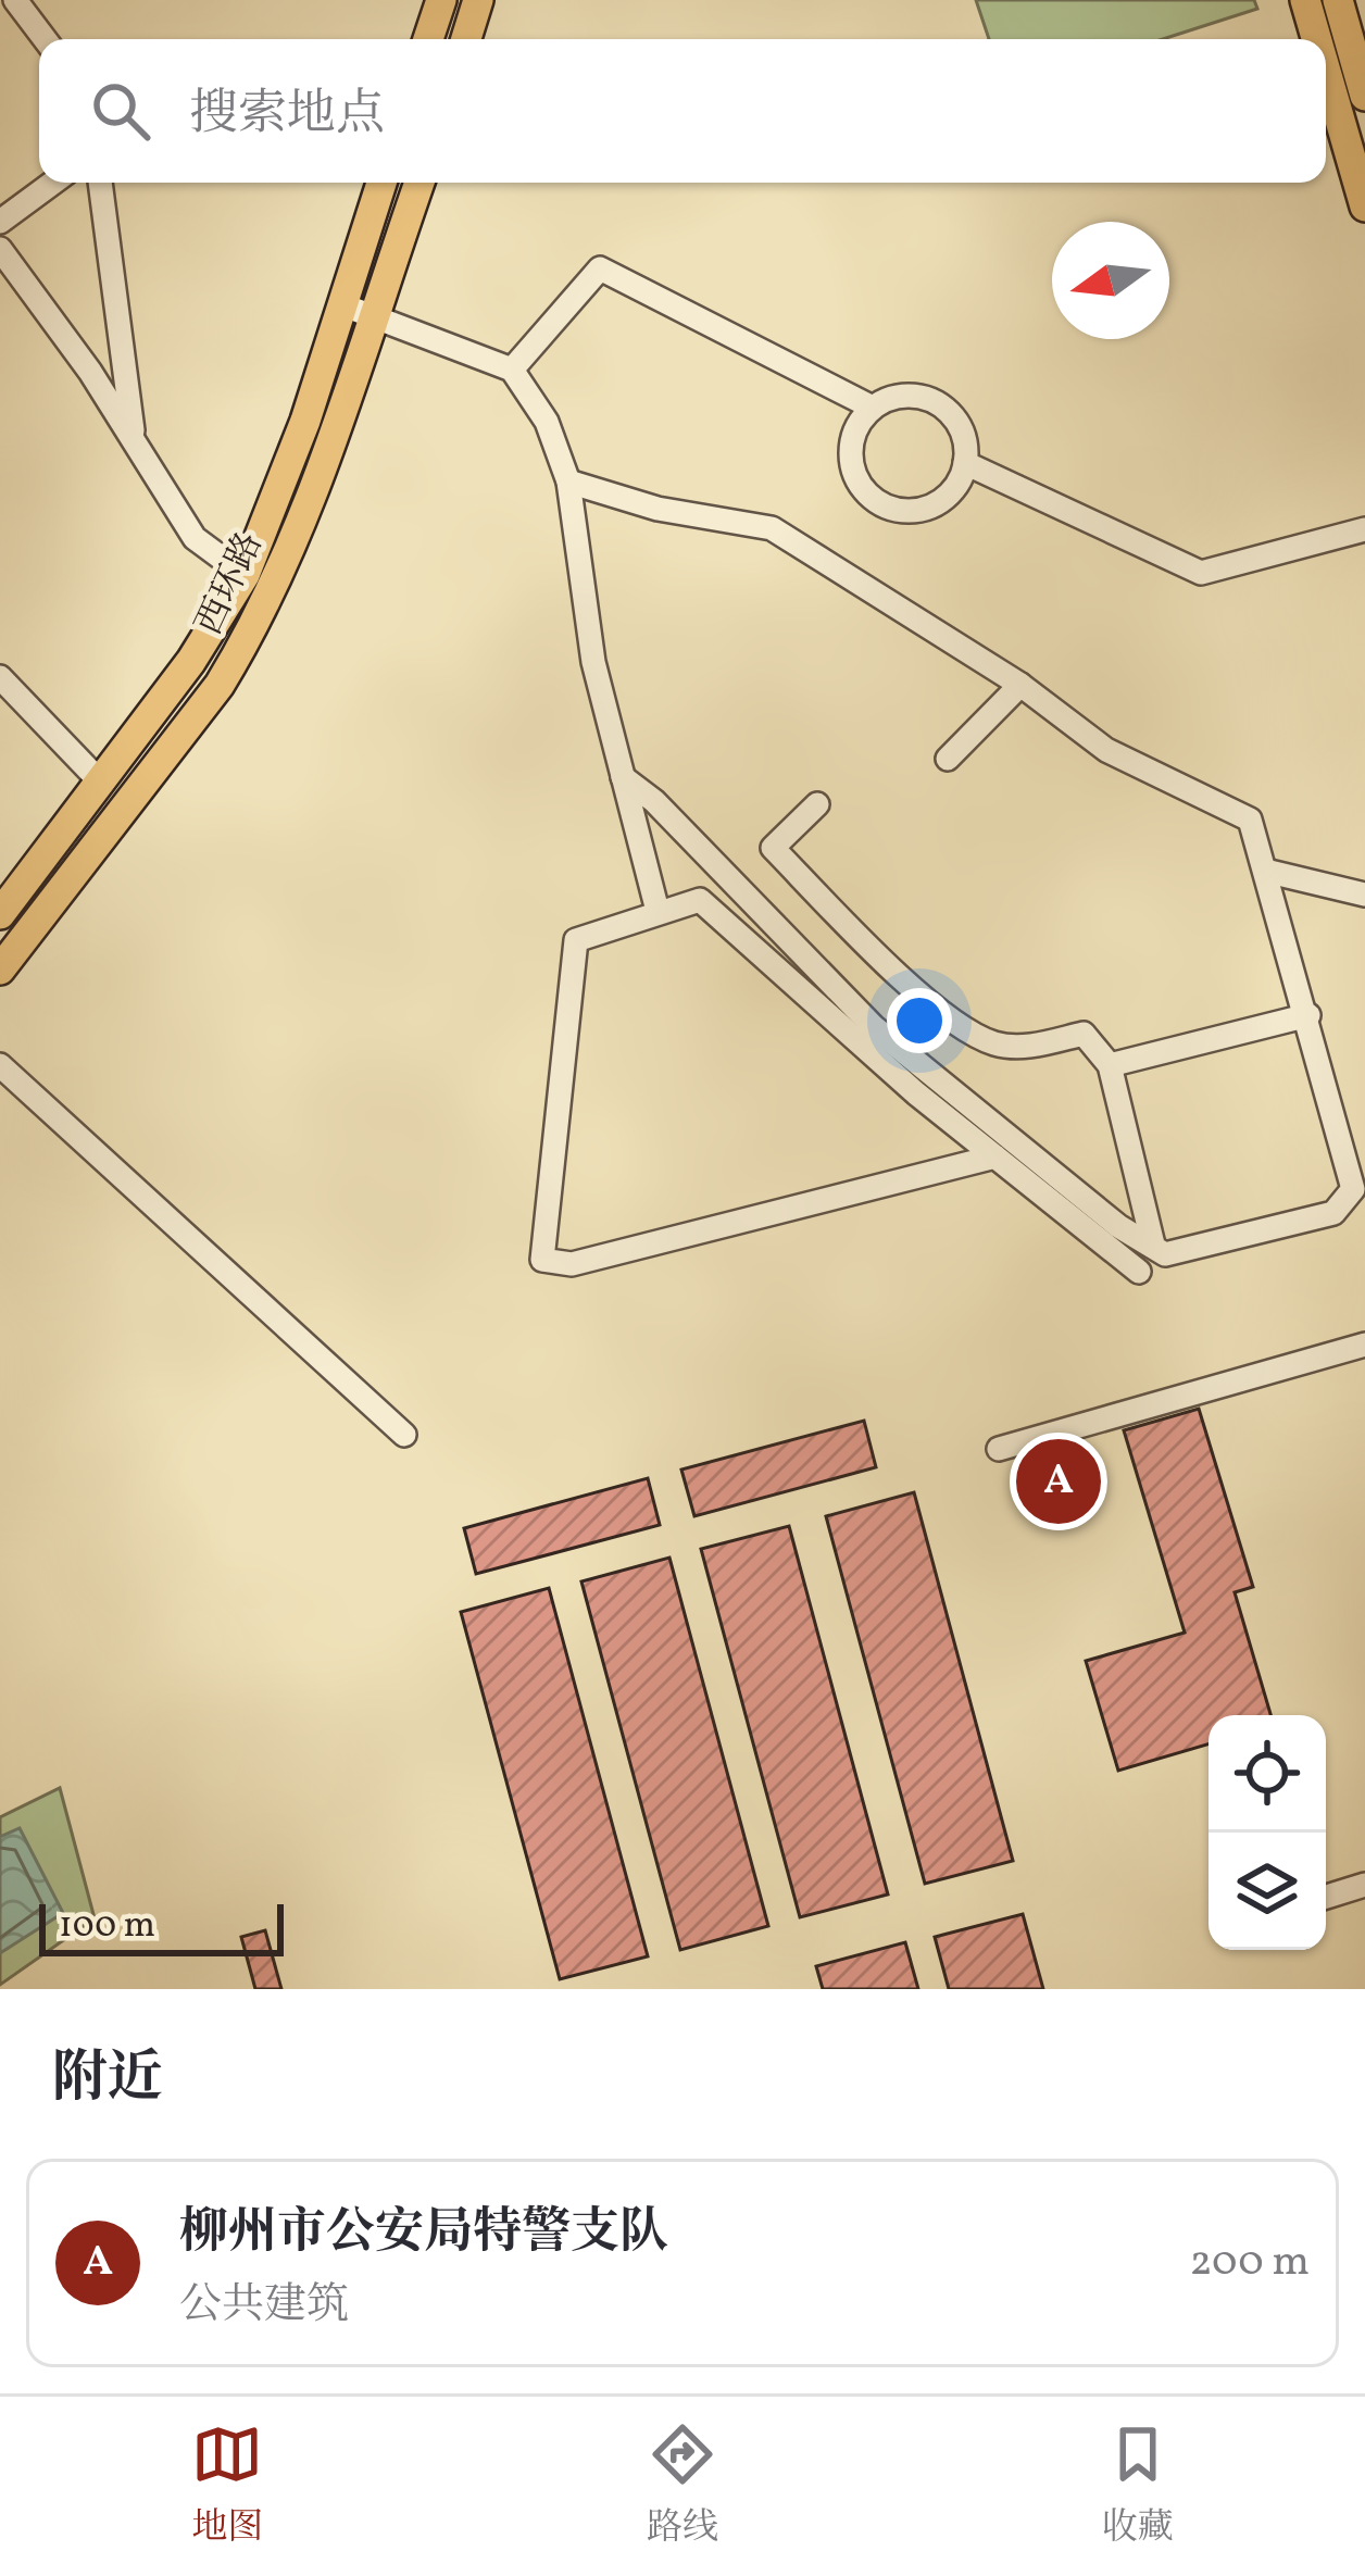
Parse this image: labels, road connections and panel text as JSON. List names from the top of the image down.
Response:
{
  "streets": {
    "main road": ["西环路"]
  },
  "scale_bar": "100 m",
  "north": "left",
  "page": {
    "search": "搜索地点",
    "pins": "A",
    "scale": "100 m",
    "heading": "附近",
    "list": [
      {
        "mark": "A",
        "name": "柳州市公安局特警支队",
        "note": "公共建筑",
        "value": "200 m"
      }
    ],
    "nav": ["地图", "路线", "收藏"]
  }
}
